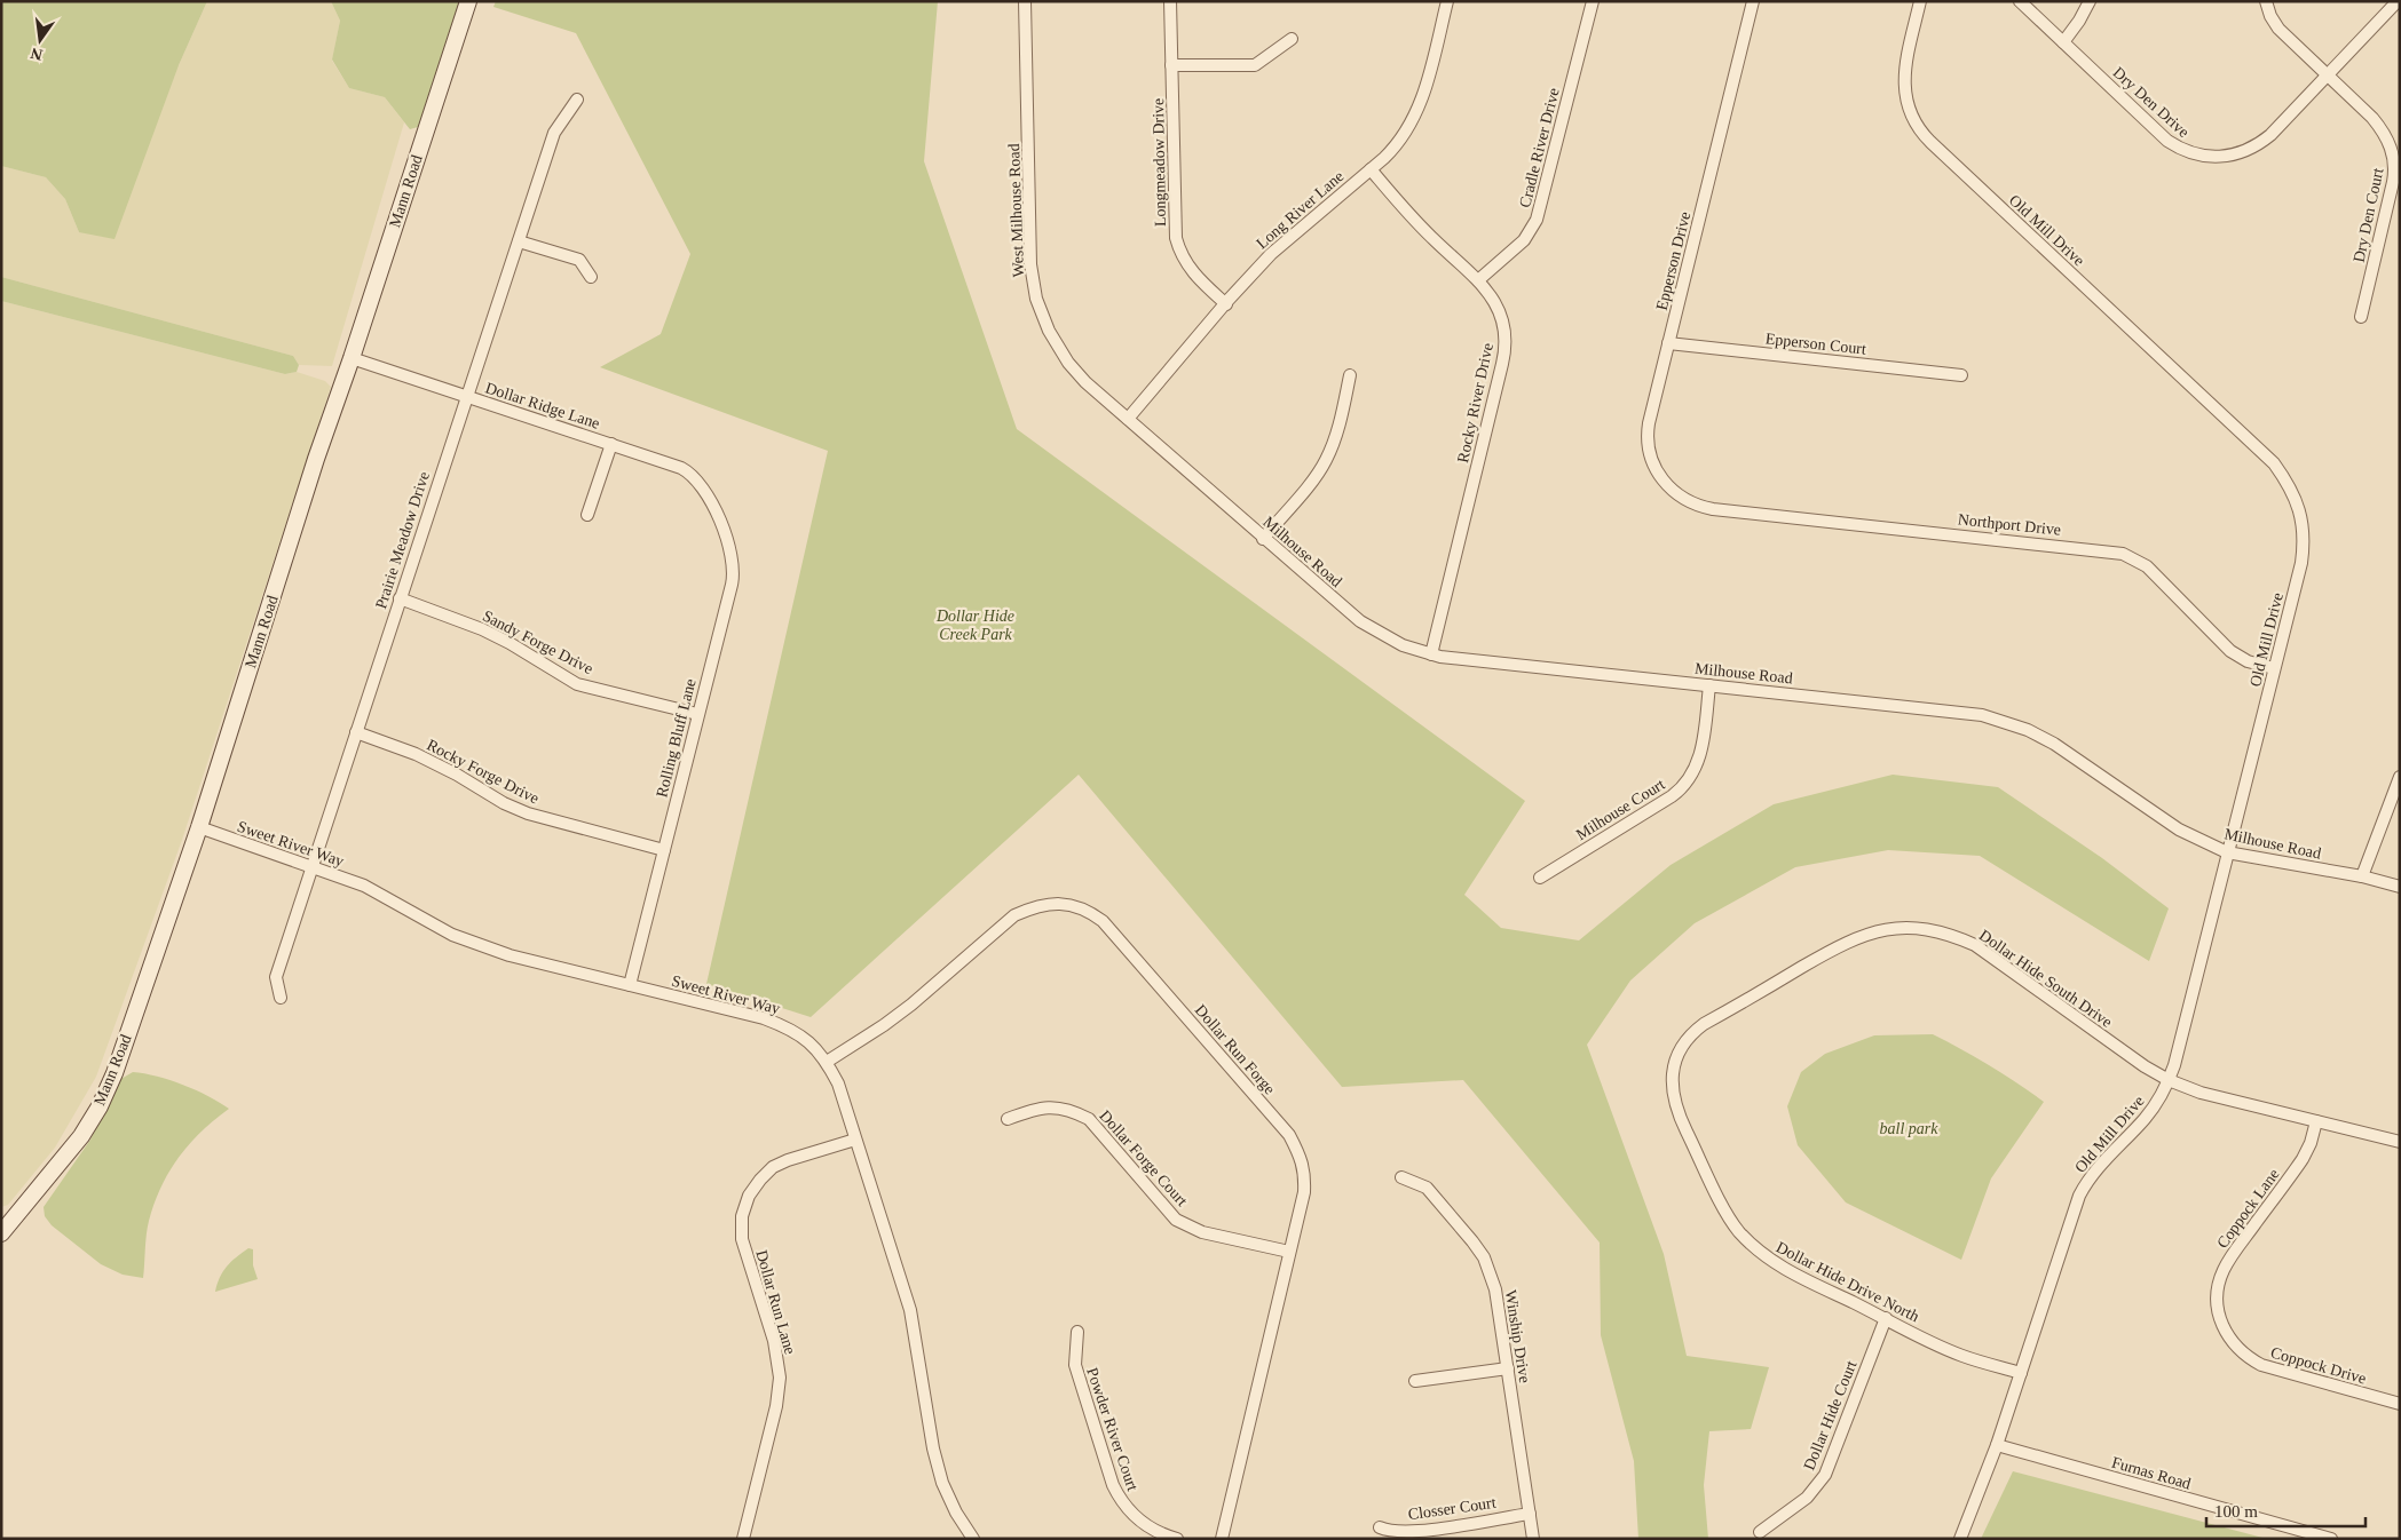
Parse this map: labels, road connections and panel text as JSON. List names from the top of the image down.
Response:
{
  "streets": {
    "main road": ["Mann Road"],
    "street": [
      "Dry Den Drive",
      "Cradle River Drive",
      "Longmeadow Drive",
      "Long River Lane",
      "West Milhouse Road",
      "Dry Den Court",
      "Old Mill Drive",
      "Epperson Drive",
      "Epperson Court",
      "Rocky River Drive",
      "Dollar Ridge Lane",
      "Northport Drive",
      "Prairie Meadow Drive",
      "Milhouse Road",
      "Sandy Forge Drive",
      "Rolling Bluff Lane",
      "Rocky Forge Drive",
      "Milhouse Court",
      "Sweet River Way",
      "Dollar Hide South Drive",
      "Dollar Run Forge",
      "Dollar Forge Court",
      "Coppock Lane",
      "Dollar Hide Drive North",
      "Dollar Run Lane",
      "Winship Drive",
      "Coppock Drive",
      "Dollar Hide Court",
      "Powder River Court",
      "Furnas Road",
      "Closser Court"
    ]
  },
  "crossings": [
    ["Dry Den Drive", "Dry Den Court"],
    ["Cradle River Drive", "Rocky River Drive"],
    ["Longmeadow Drive", "Long River Lane"],
    ["Mann Road", "Dollar Ridge Lane"],
    ["Mann Road", "Sweet River Way"],
    ["Long River Lane", "West Milhouse Road"],
    ["Long River Lane", "Rocky River Drive"],
    ["Long River Lane", "Milhouse Road"],
    ["West Milhouse Road", "Milhouse Road"],
    ["Old Mill Drive", "Northport Drive"],
    ["Old Mill Drive", "Milhouse Road"],
    ["Old Mill Drive", "Dollar Hide South Drive"],
    ["Old Mill Drive", "Dollar Hide Drive North"],
    ["Old Mill Drive", "Furnas Road"],
    ["Epperson Drive", "Epperson Court"],
    ["Epperson Drive", "Northport Drive"],
    ["Rocky River Drive", "Milhouse Road"],
    ["Dollar Ridge Lane", "Prairie Meadow Drive"],
    ["Dollar Ridge Lane", "Rolling Bluff Lane"],
    ["Prairie Meadow Drive", "Sandy Forge Drive"],
    ["Prairie Meadow Drive", "Rocky Forge Drive"],
    ["Prairie Meadow Drive", "Sweet River Way"],
    ["Milhouse Road", "Milhouse Court"],
    ["Sandy Forge Drive", "Rolling Bluff Lane"],
    ["Rolling Bluff Lane", "Rocky Forge Drive"],
    ["Rolling Bluff Lane", "Sweet River Way"],
    ["Sweet River Way", "Dollar Run Forge"],
    ["Sweet River Way", "Dollar Run Lane"],
    ["Dollar Hide South Drive", "Coppock Lane"],
    ["Dollar Hide South Drive", "Dollar Hide Drive North"],
    ["Dollar Run Forge", "Dollar Forge Court"],
    ["Coppock Lane", "Coppock Drive"],
    ["Dollar Hide Drive North", "Dollar Hide Court"],
    ["Winship Drive", "Closser Court"]
  ],
  "parks": ["Dollar Hide Creek Park", "ball park"],
  "scale_bar": "100 m",
  "north": "bottom"
}
